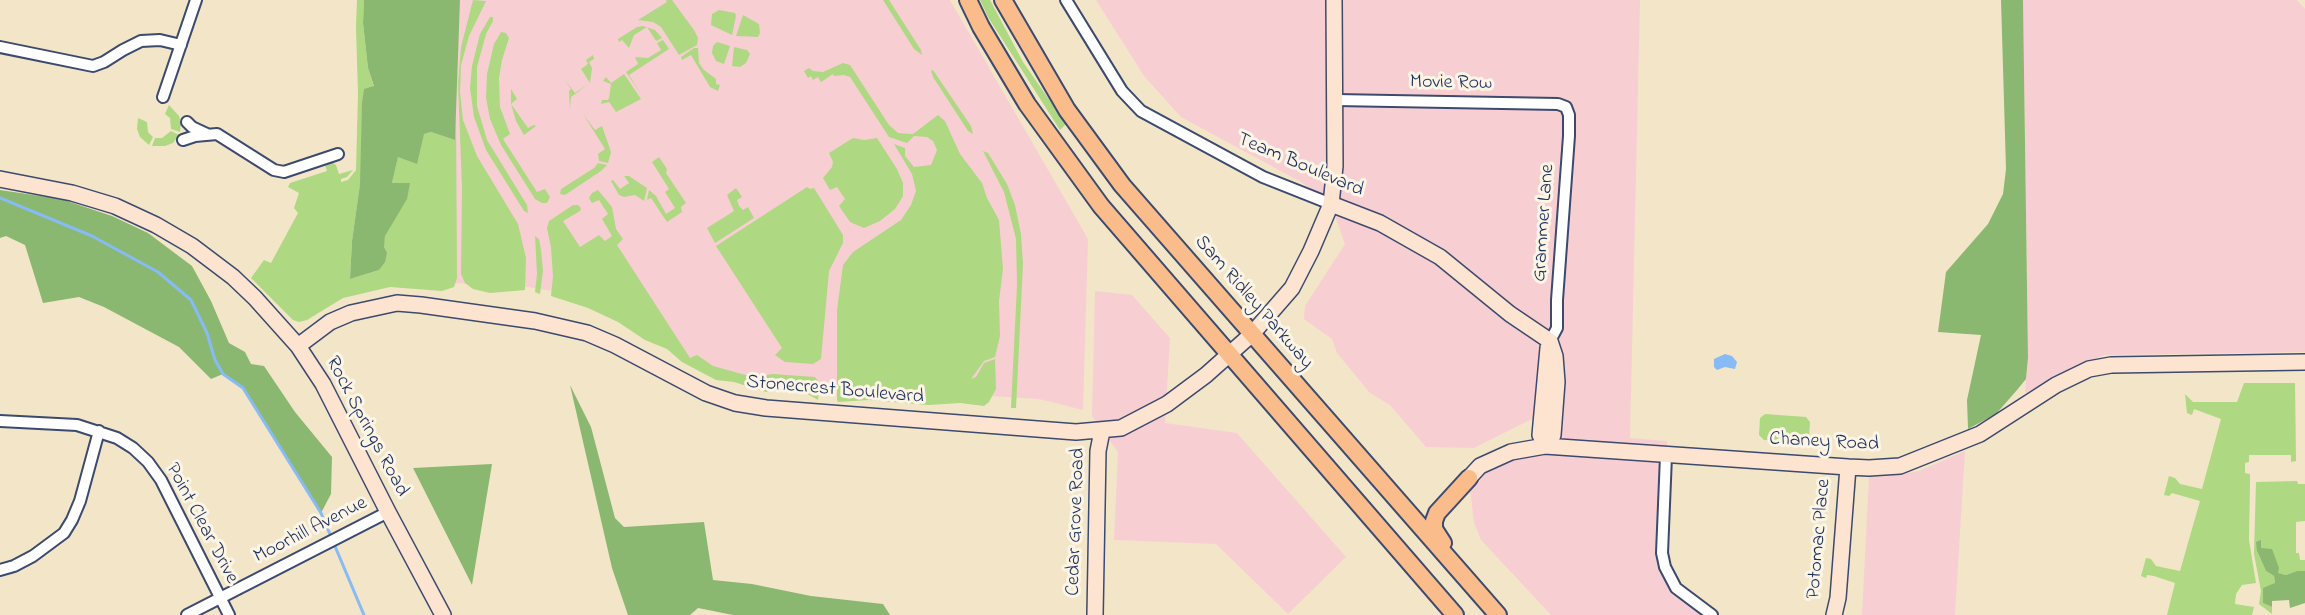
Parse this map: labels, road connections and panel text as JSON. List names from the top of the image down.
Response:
{
  "streets": {
    "main road": ["Sam Ridley Parkway"],
    "street": [
      "Movie Row",
      "Team Boulevard",
      "Grammer Lane",
      "Stonecrest Boulevard",
      "Rock Springs Road",
      "Chaney Road",
      "Cedar Grove Road",
      "Point Clear Drive",
      "Moorhill Avenue",
      "Potomac Place"
    ]
  },
  "crossings": [
    ["Movie Row", "Grammer Lane"],
    ["Movie Row", "Stonecrest Boulevard"],
    ["Team Boulevard", "Grammer Lane"],
    ["Team Boulevard", "Stonecrest Boulevard"],
    ["Sam Ridley Parkway", "Stonecrest Boulevard"],
    ["Stonecrest Boulevard", "Rock Springs Road"],
    ["Stonecrest Boulevard", "Cedar Grove Road"],
    ["Rock Springs Road", "Moorhill Avenue"],
    ["Chaney Road", "Potomac Place"],
    ["Point Clear Drive", "Moorhill Avenue"]
  ]
}
